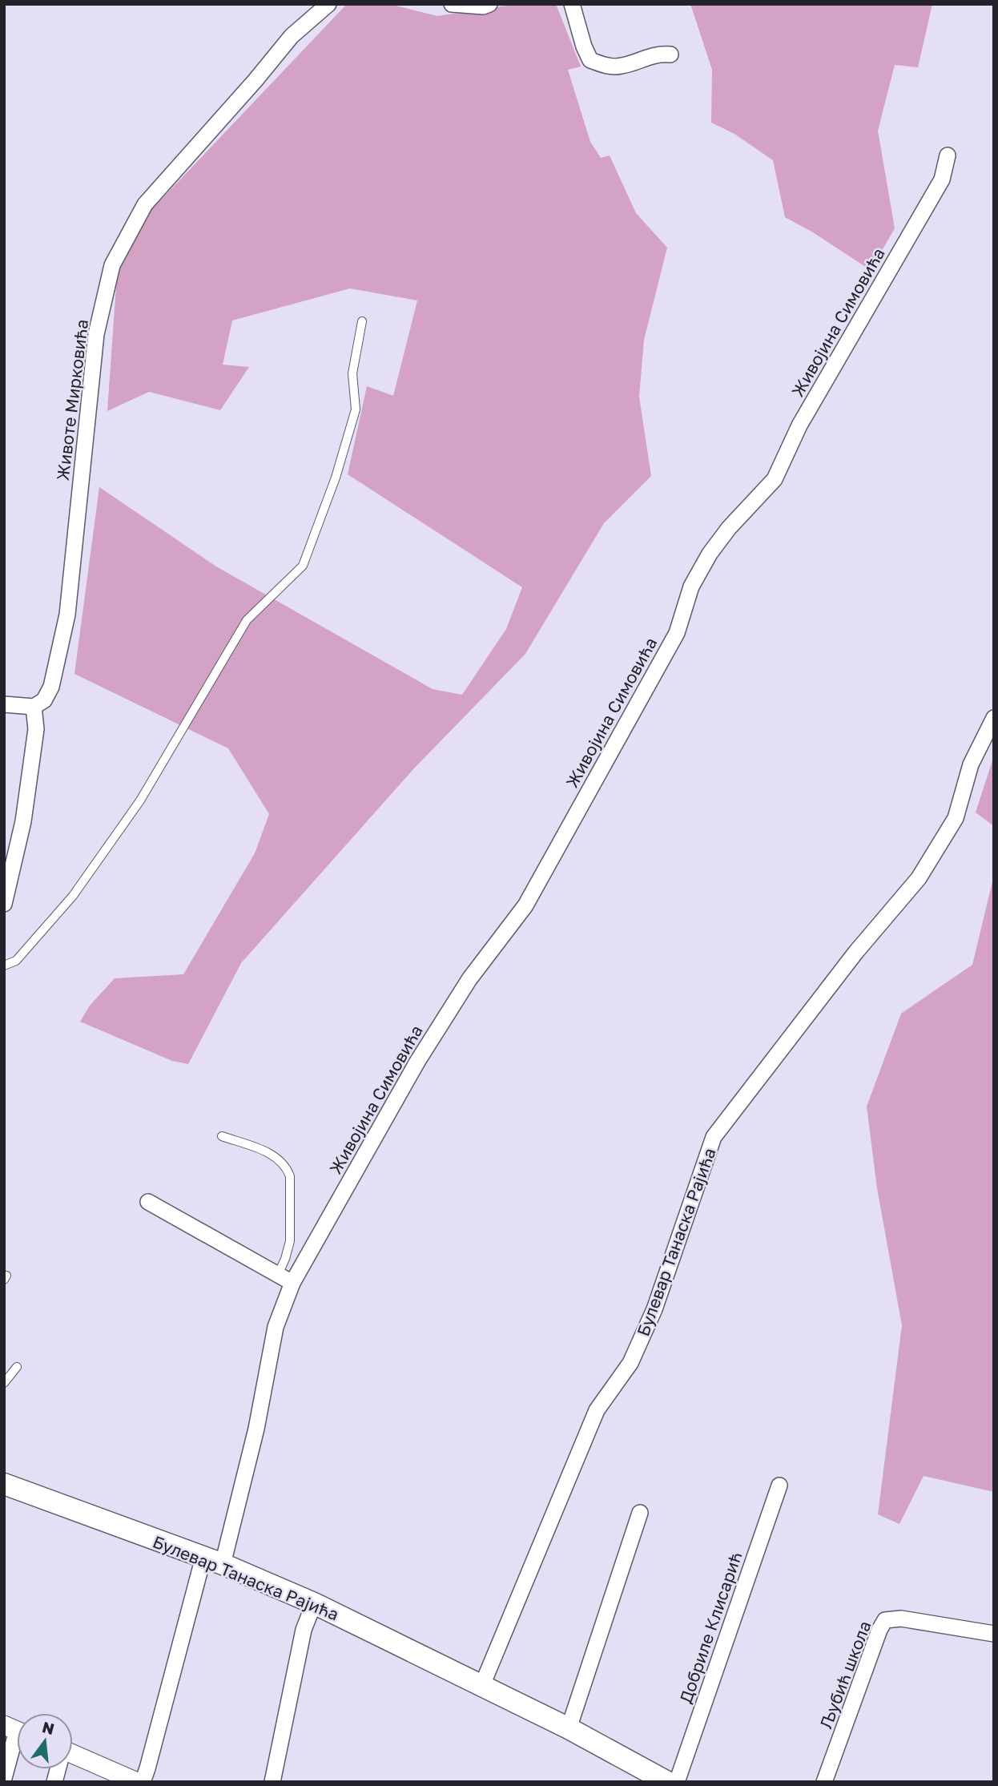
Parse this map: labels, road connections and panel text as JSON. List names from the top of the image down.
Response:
{
  "streets": {
    "main road": ["Булевар Танаска Рајића"],
    "street": [
      "Живојина Симовића",
      "Животе Мирковића",
      "Добриле Клисарић",
      "Љубић школа"
    ]
  },
  "crossings": [
    ["Живојина Симовића", "Булевар Танаска Рајића"]
  ],
  "north": "top"
}
